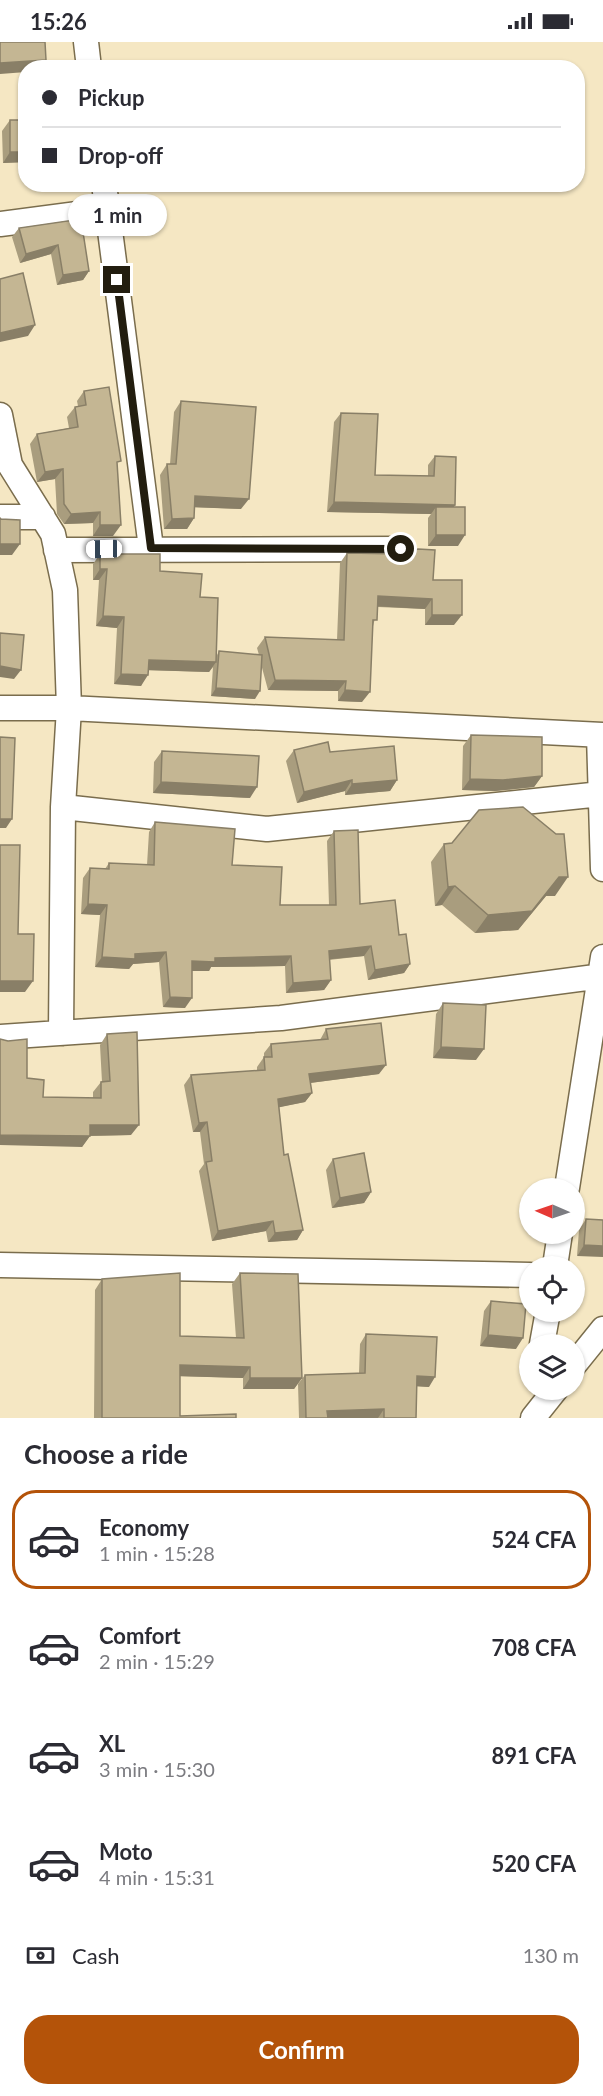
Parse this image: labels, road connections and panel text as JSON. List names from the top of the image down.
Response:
{
  "north": "left",
  "page": {
    "status": "15:26",
    "banner": ["Pickup", "Drop-off"],
    "bubble": "1 min",
    "heading": "Choose a ride",
    "list": [
      {
        "name": "Economy",
        "note": "1 min · 15:28",
        "value": "524 CFA"
      },
      {
        "name": "Comfort",
        "note": "2 min · 15:29",
        "value": "708 CFA"
      },
      {
        "name": "XL",
        "note": "3 min · 15:30",
        "value": "891 CFA"
      },
      {
        "name": "Moto",
        "note": "4 min · 15:31",
        "value": "520 CFA"
      }
    ],
    "pay": ["Cash", "130 m"],
    "buttons": "Confirm"
  }
}
